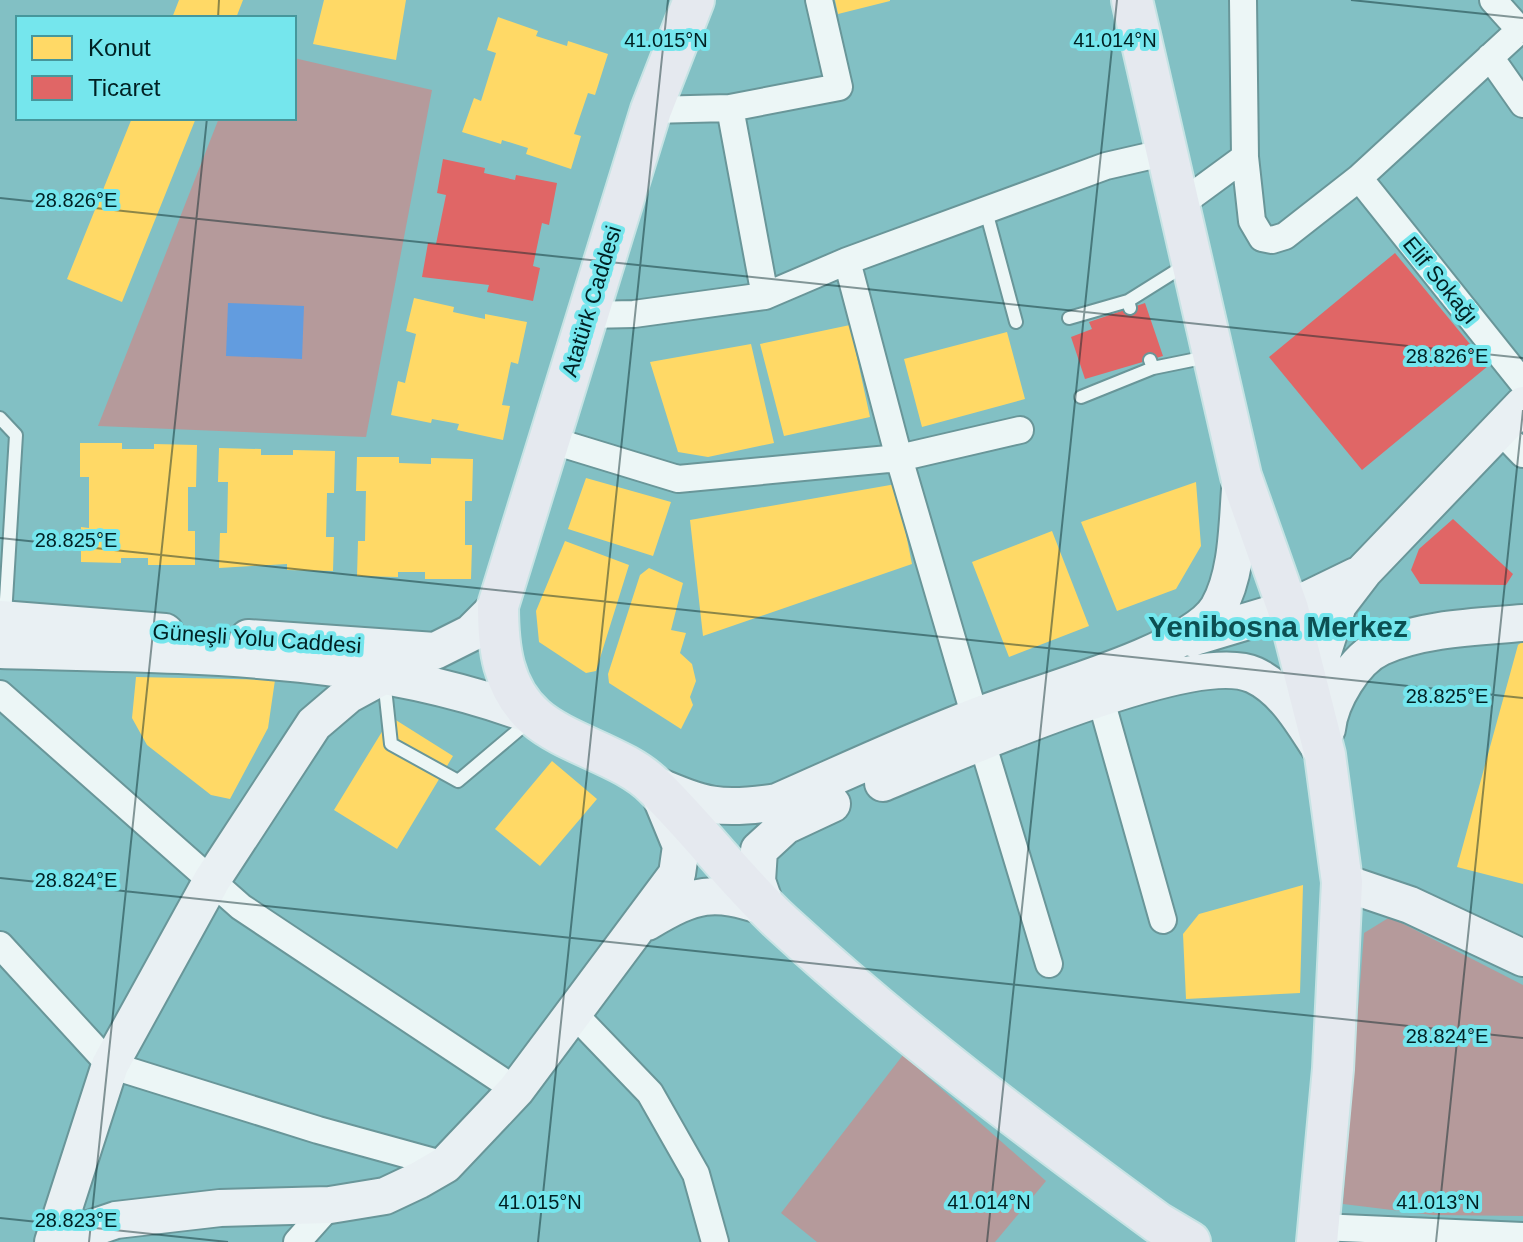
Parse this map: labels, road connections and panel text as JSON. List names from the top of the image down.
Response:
{
  "streets": {
    "main road": ["Atatürk Caddesi", "Güneşli Yolu Caddesi"],
    "street": ["Elif Sokağı"]
  },
  "crossings": [
    ["Atatürk Caddesi", "Güneşli Yolu Caddesi"]
  ],
  "districts": ["Yenibosna Merkez"],
  "legend": ["Konut", "Ticaret"],
  "coordinates": [
    "41.015°N",
    "41.014°N",
    "28.826°E",
    "28.825°E",
    "28.824°E",
    "41.013°N",
    "28.823°E"
  ]
}
